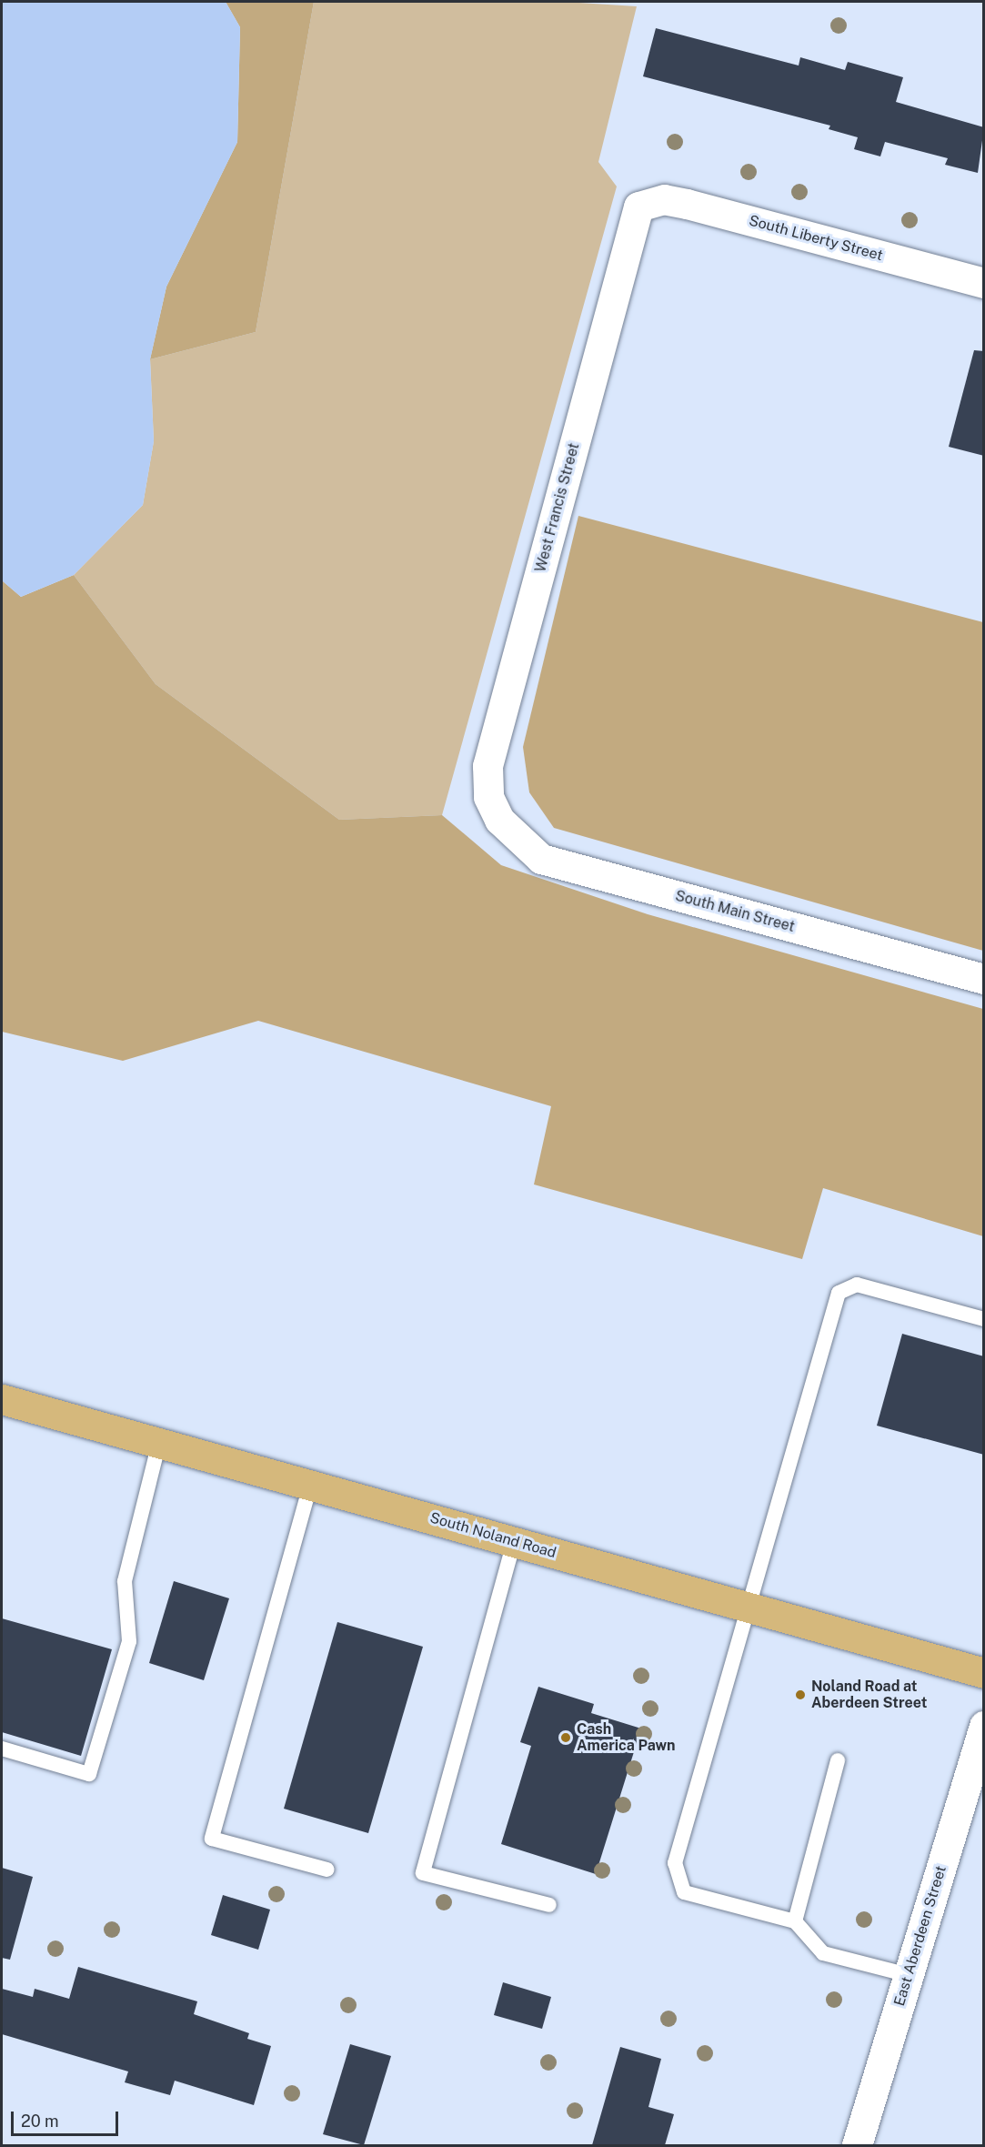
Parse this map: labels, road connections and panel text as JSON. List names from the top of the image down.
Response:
{
  "streets": {
    "main road": ["South Noland Road"],
    "street": [
      "South Liberty Street",
      "West Francis Street",
      "South Main Street",
      "East Aberdeen Street"
    ]
  },
  "crossings": [
    ["South Liberty Street", "West Francis Street"],
    ["West Francis Street", "South Main Street"]
  ],
  "places": ["Noland Road at Aberdeen Street", "Cash America Pawn"],
  "scale_bar": "20 m"
}
